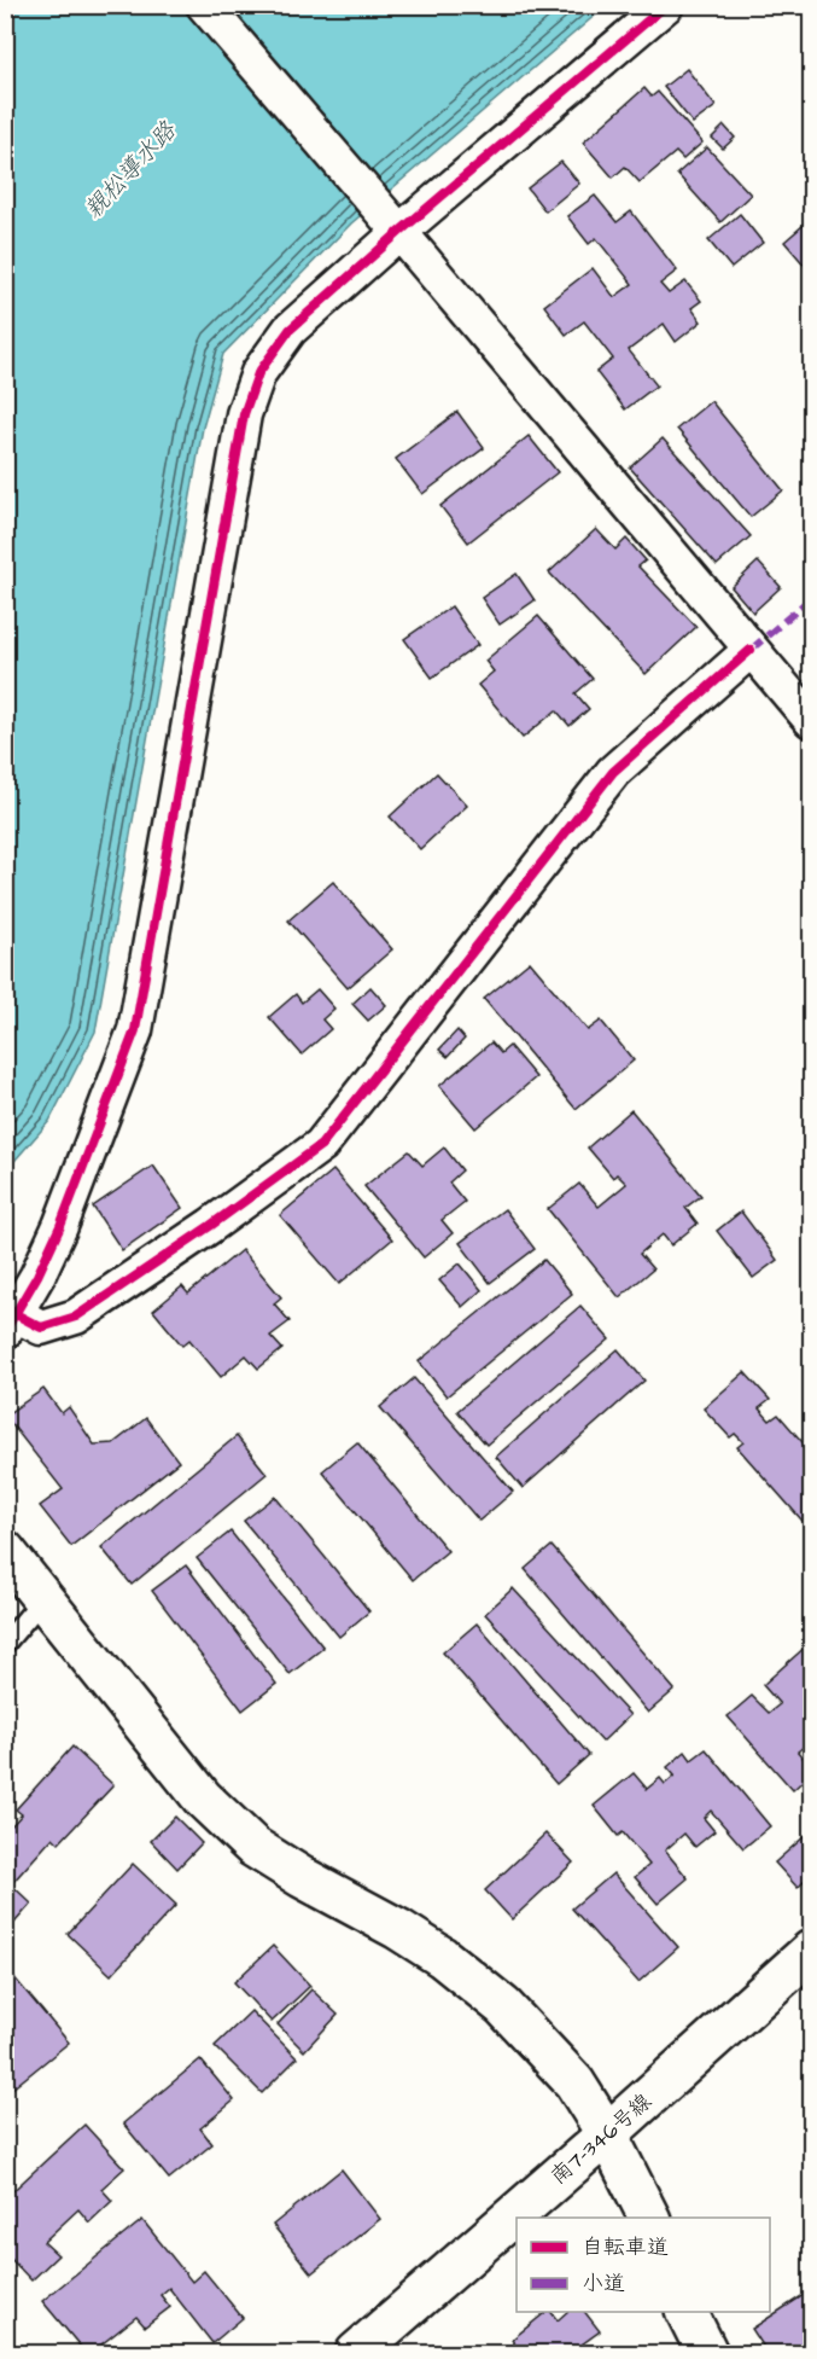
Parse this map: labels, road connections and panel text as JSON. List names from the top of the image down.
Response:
{
  "streets": {
    "street": ["南7-346号線"]
  },
  "water": ["親松導水路"],
  "legend": ["自転車道", "小道"]
}
